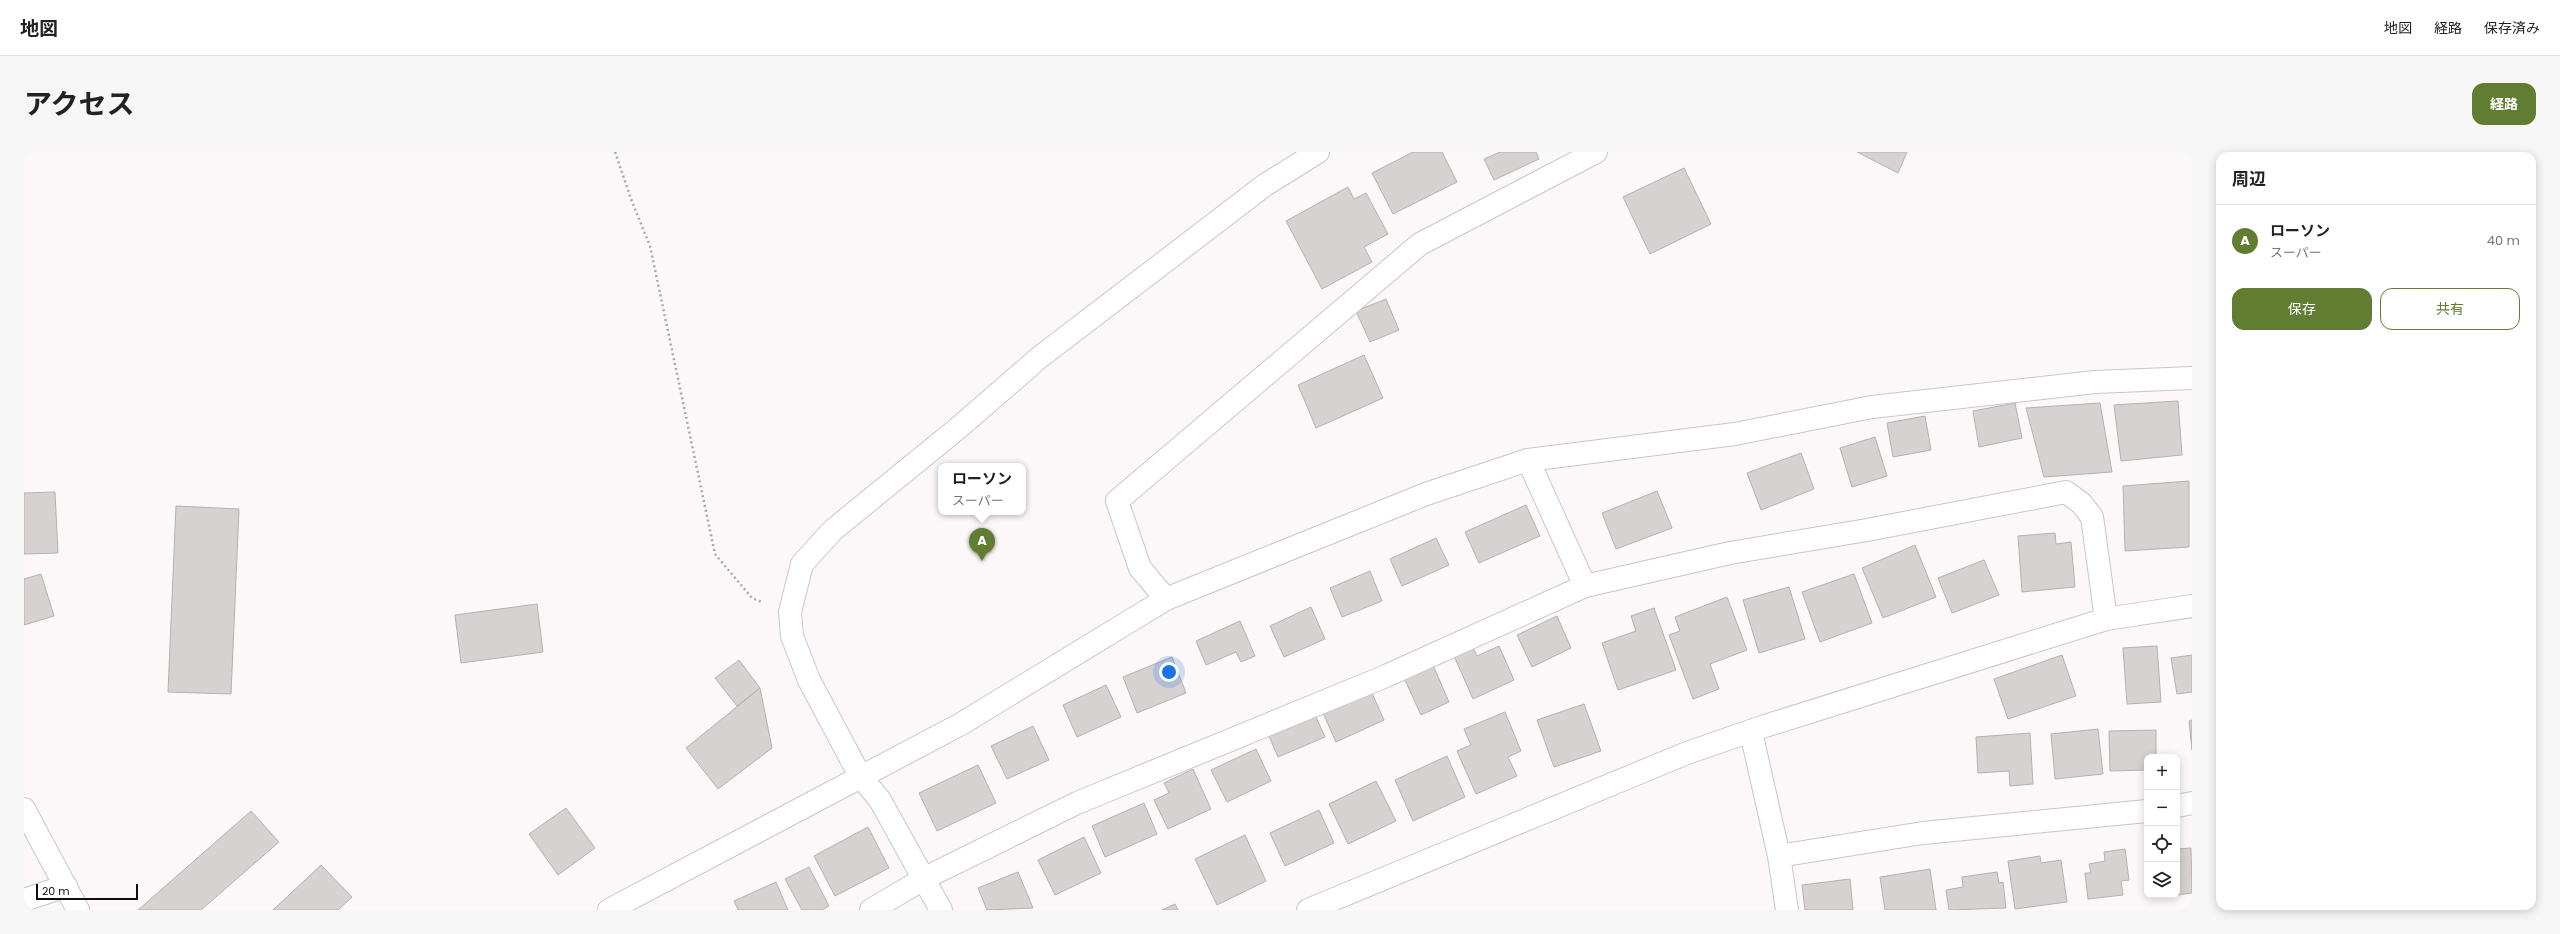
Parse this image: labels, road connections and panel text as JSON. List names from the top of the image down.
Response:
{
  "scale_bar": "20 m",
  "page": {
    "header": "地図",
    "nav": ["地図", "経路", "保存済み"],
    "title": "アクセス",
    "buttons": [
      "経路",
      ["保存", "共有"]
    ],
    "heading": "周辺",
    "list": [
      {
        "mark": "A",
        "name": "ローソン",
        "note": "スーパー",
        "value": "40 m"
      }
    ],
    "popup": ["ローソン", "スーパー"],
    "pins": "A",
    "map_buttons": ["+", "−"],
    "scale": "20 m"
  }
}
